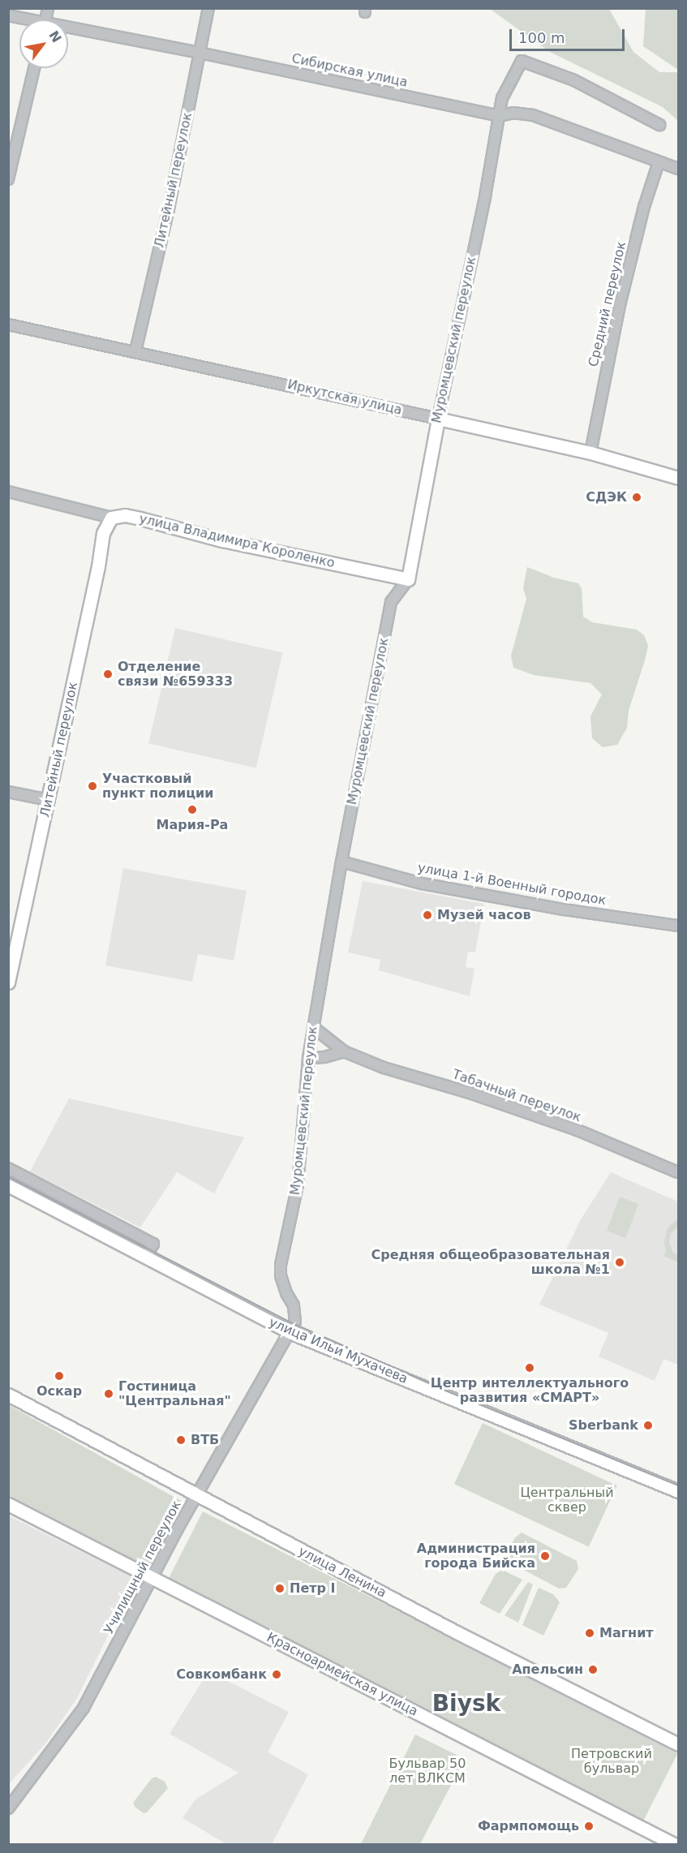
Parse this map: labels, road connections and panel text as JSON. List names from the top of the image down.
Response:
{
  "streets": {
    "main road": [
      "Литейный переулок",
      "Муромцевский переулок",
      "Иркутская улица",
      "улица Владимира Короленко",
      "улица Ильи Мухачева",
      "улица Ленина",
      "Красноармейская улица"
    ],
    "street": [
      "Сибирская улица",
      "Средний переулок",
      "улица 1-й Военный городок",
      "Табачный переулок",
      "Училищный переулок"
    ]
  },
  "crossings": [
    ["Сибирская улица", "Литейный переулок"],
    ["Сибирская улица", "Средний переулок"],
    ["Сибирская улица", "Муромцевский переулок"],
    ["Литейный переулок", "Иркутская улица"],
    ["Литейный переулок", "улица Владимира Короленко"],
    ["Средний переулок", "Иркутская улица"],
    ["Муромцевский переулок", "Иркутская улица"],
    ["Муромцевский переулок", "улица Владимира Короленко"],
    ["Муромцевский переулок", "улица 1-й Военный городок"],
    ["Муромцевский переулок", "Табачный переулок"],
    ["Муромцевский переулок", "улица Ильи Мухачева"],
    ["Муромцевский переулок", "Училищный переулок"],
    ["улица Ильи Мухачева", "Училищный переулок"],
    ["Училищный переулок", "улица Ленина"],
    ["Училищный переулок", "Красноармейская улица"]
  ],
  "districts": ["Biysk"],
  "parks": ["Центральный сквер", "Петровский бульвар", "Бульвар 50 лет ВЛКСМ"],
  "places": [
    "СДЭК",
    "Отделение связи №659333",
    "Участковый пункт полиции",
    "Мария-Ра",
    "Музей часов",
    "Средняя общеобразовательная школа №1",
    "Центр интеллектуального развития «СМАРТ»",
    "Оскар",
    "Гостиница \"Центральная\"",
    "Sberbank",
    "ВТБ",
    "Администрация города Бийска",
    "Петр I",
    "Магнит",
    "Апельсин",
    "Совкомбанк",
    "Фармпомощь"
  ],
  "scale_bar": "100 m",
  "north": "top right"
}
